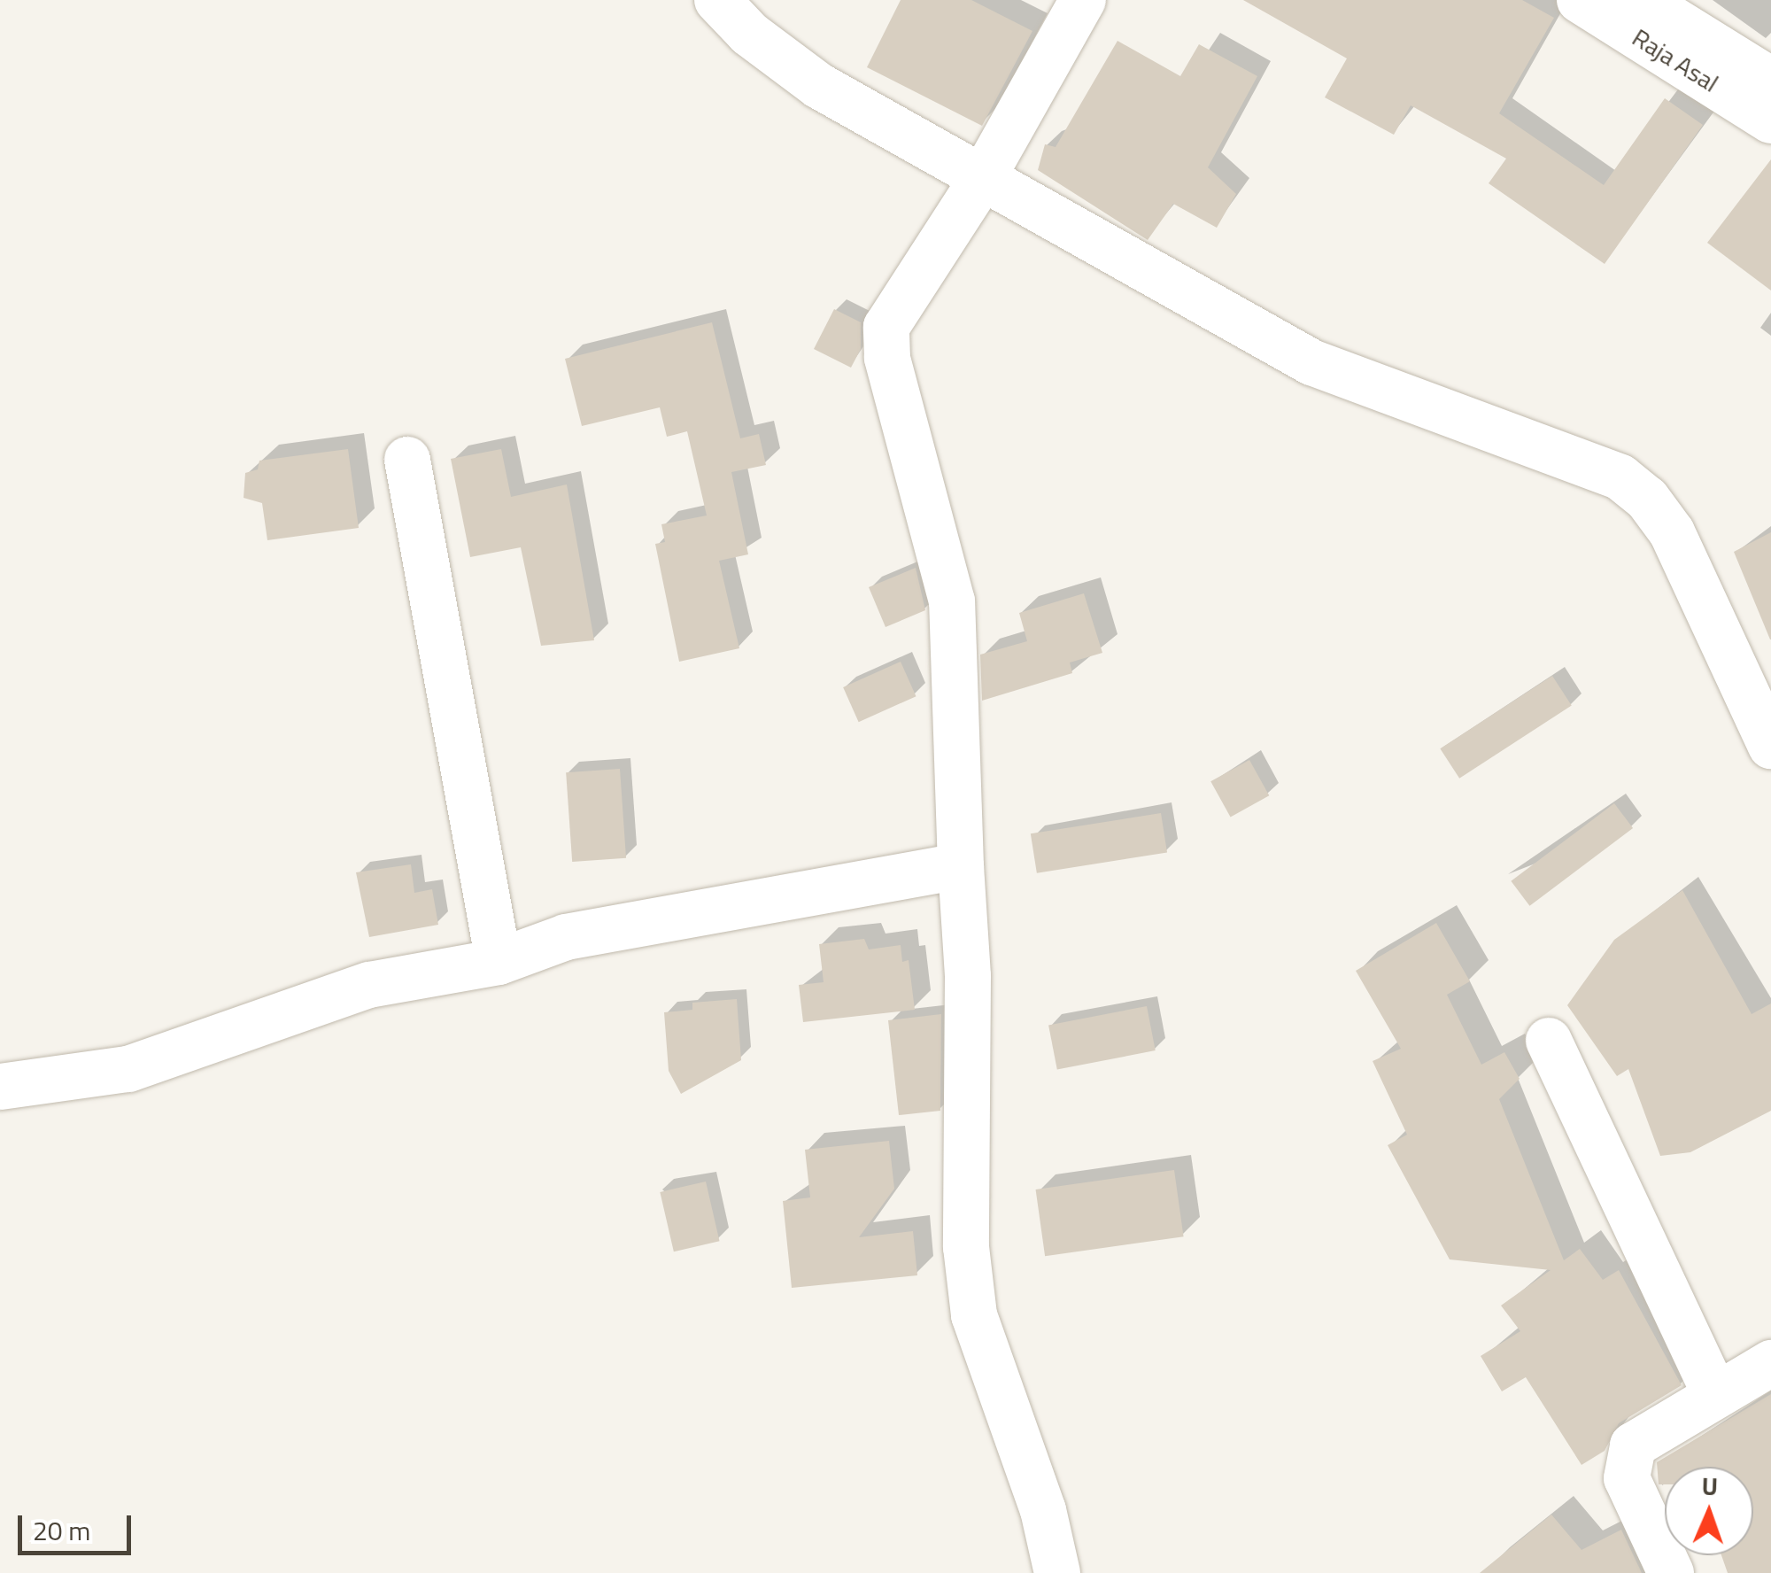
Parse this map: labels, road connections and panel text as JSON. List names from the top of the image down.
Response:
{
  "streets": {
    "street": ["Raja Asal"]
  },
  "scale_bar": "20 m",
  "north": "top"
}
